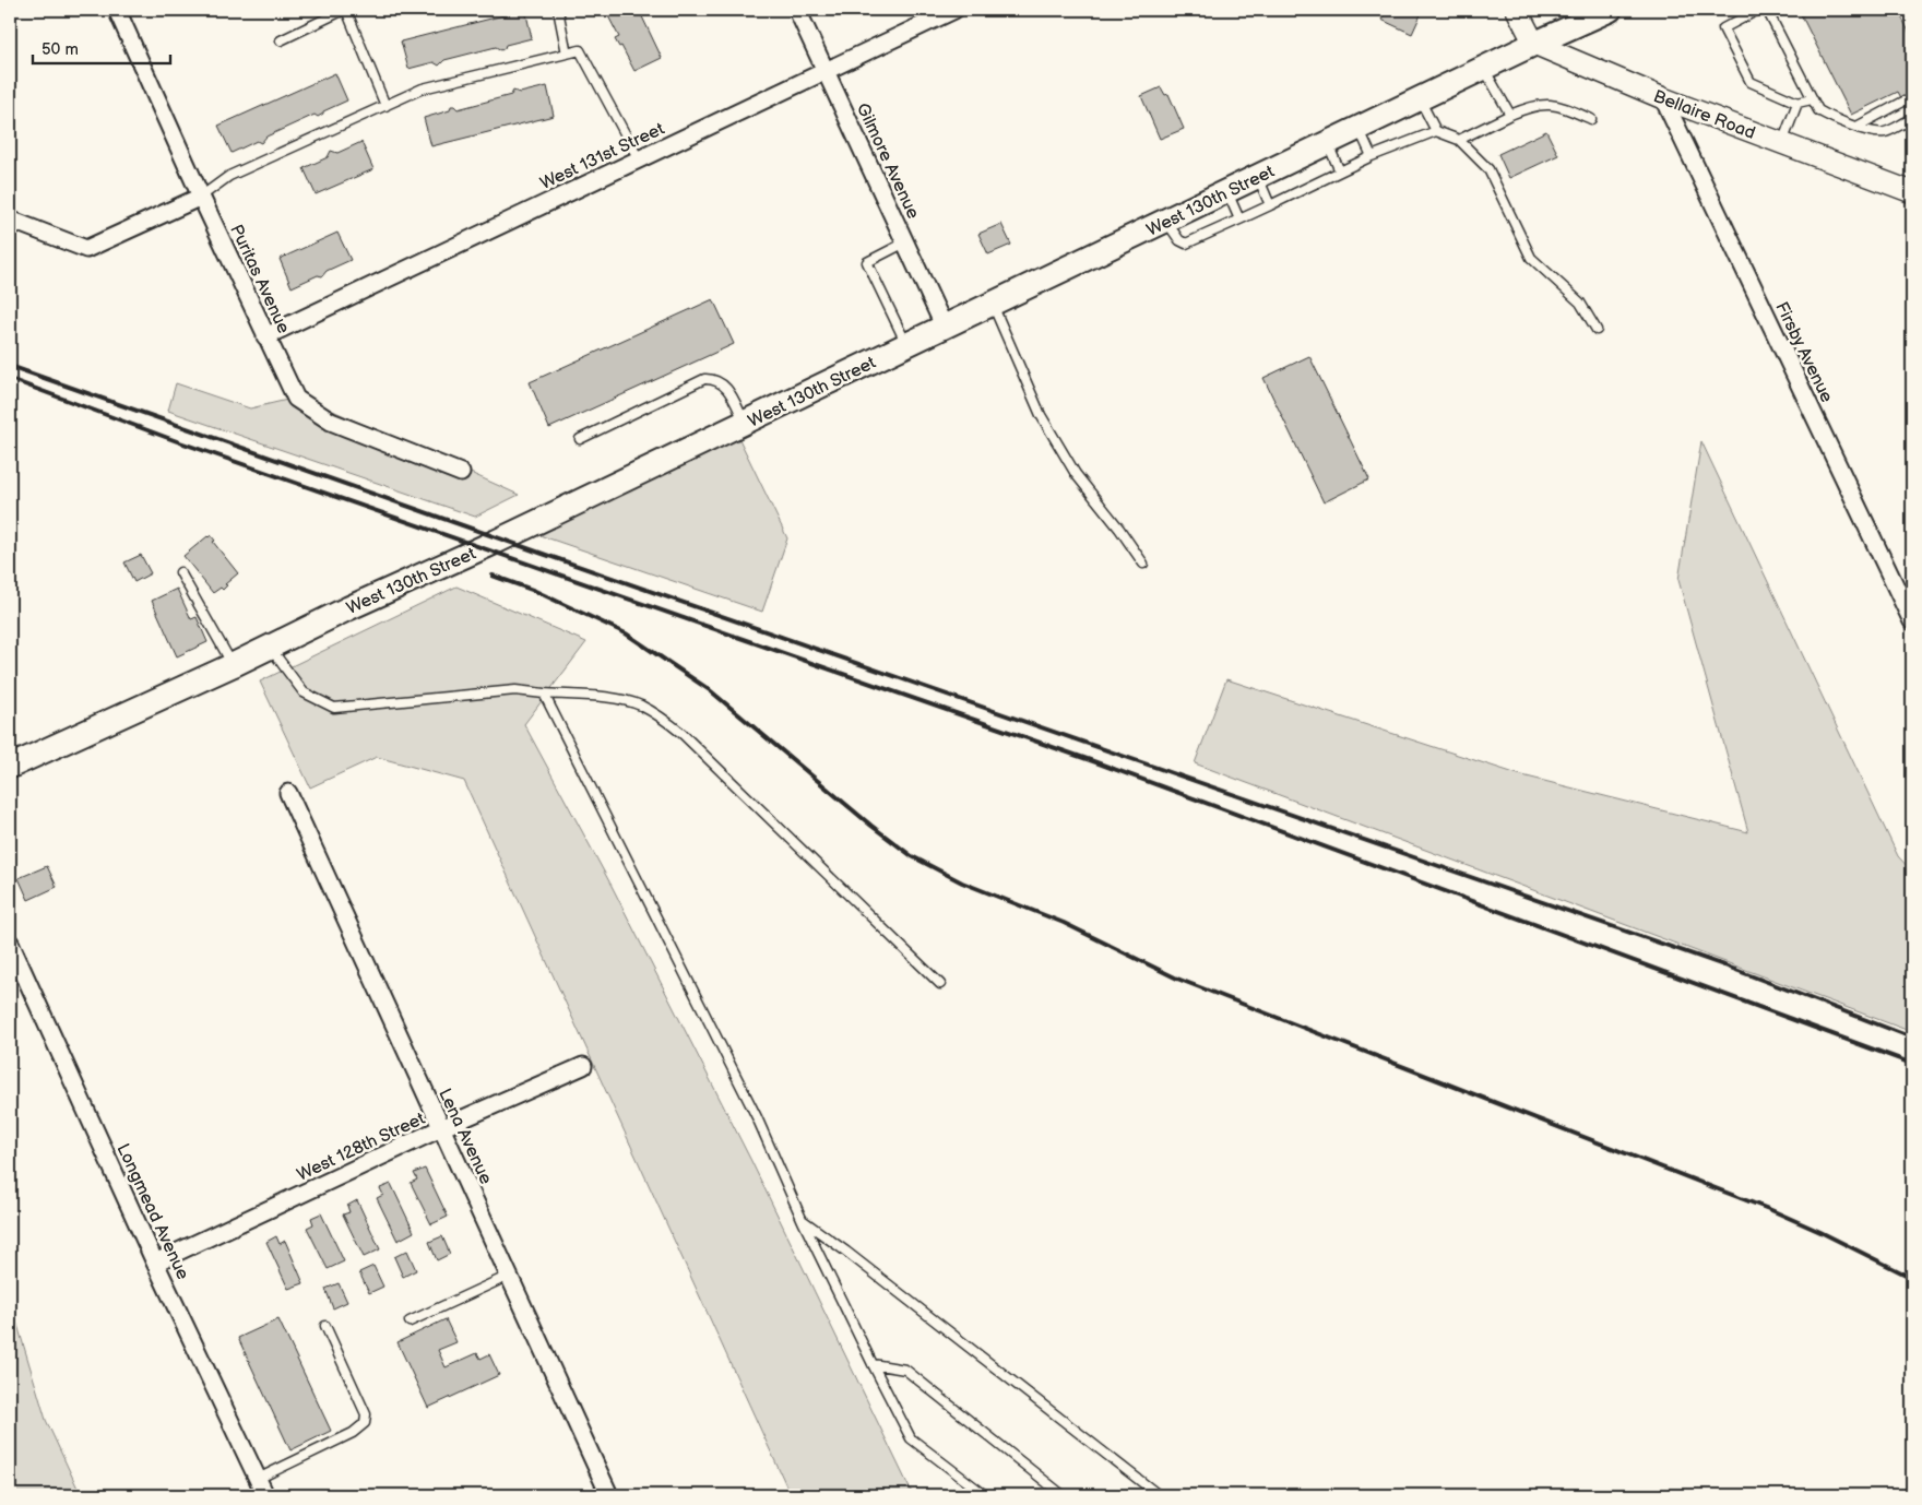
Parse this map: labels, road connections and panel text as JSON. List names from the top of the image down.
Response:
{
  "streets": {
    "main road": ["West 130th Street"],
    "street": [
      "Bellaire Road",
      "West 131st Street",
      "Gilmore Avenue",
      "Puritas Avenue",
      "Firsby Avenue",
      "Lena Avenue",
      "West 128th Street",
      "Longmead Avenue"
    ]
  },
  "crossings": [
    ["Bellaire Road", "West 130th Street"],
    ["Bellaire Road", "Firsby Avenue"],
    ["West 131st Street", "Gilmore Avenue"],
    ["West 131st Street", "Puritas Avenue"],
    ["Gilmore Avenue", "West 130th Street"],
    ["Lena Avenue", "West 128th Street"],
    ["West 128th Street", "Longmead Avenue"]
  ],
  "scale_bar": "50 m"
}
